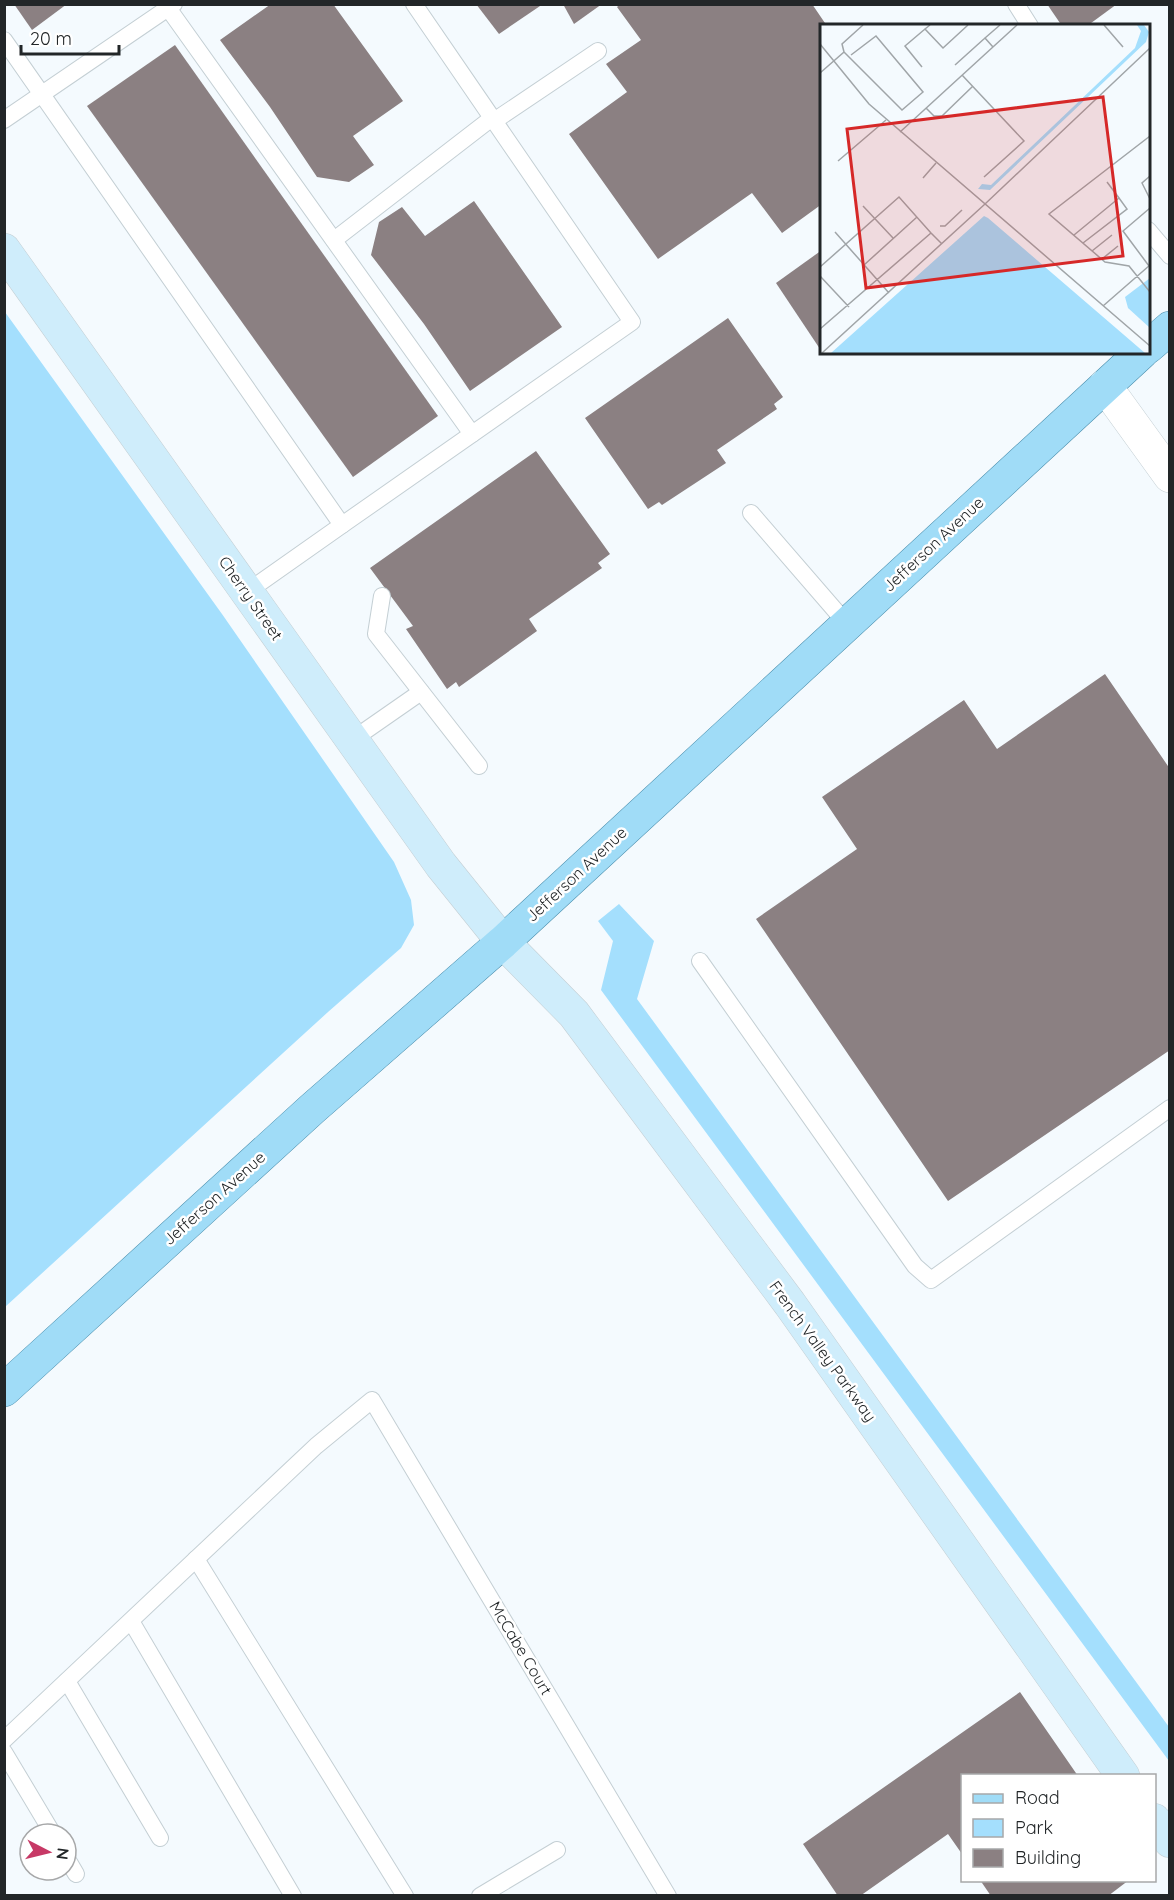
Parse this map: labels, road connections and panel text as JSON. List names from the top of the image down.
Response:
{
  "streets": {
    "main road": ["Jefferson Avenue", "Cherry Street", "French Valley Parkway"],
    "lane": ["McCabe Court"]
  },
  "crossings": [
    ["Jefferson Avenue", "Cherry Street"],
    ["Jefferson Avenue", "French Valley Parkway"],
    ["Cherry Street", "French Valley Parkway"]
  ],
  "legend": ["Road", "Park", "Building"],
  "scale_bar": "20 m",
  "north": "right"
}
